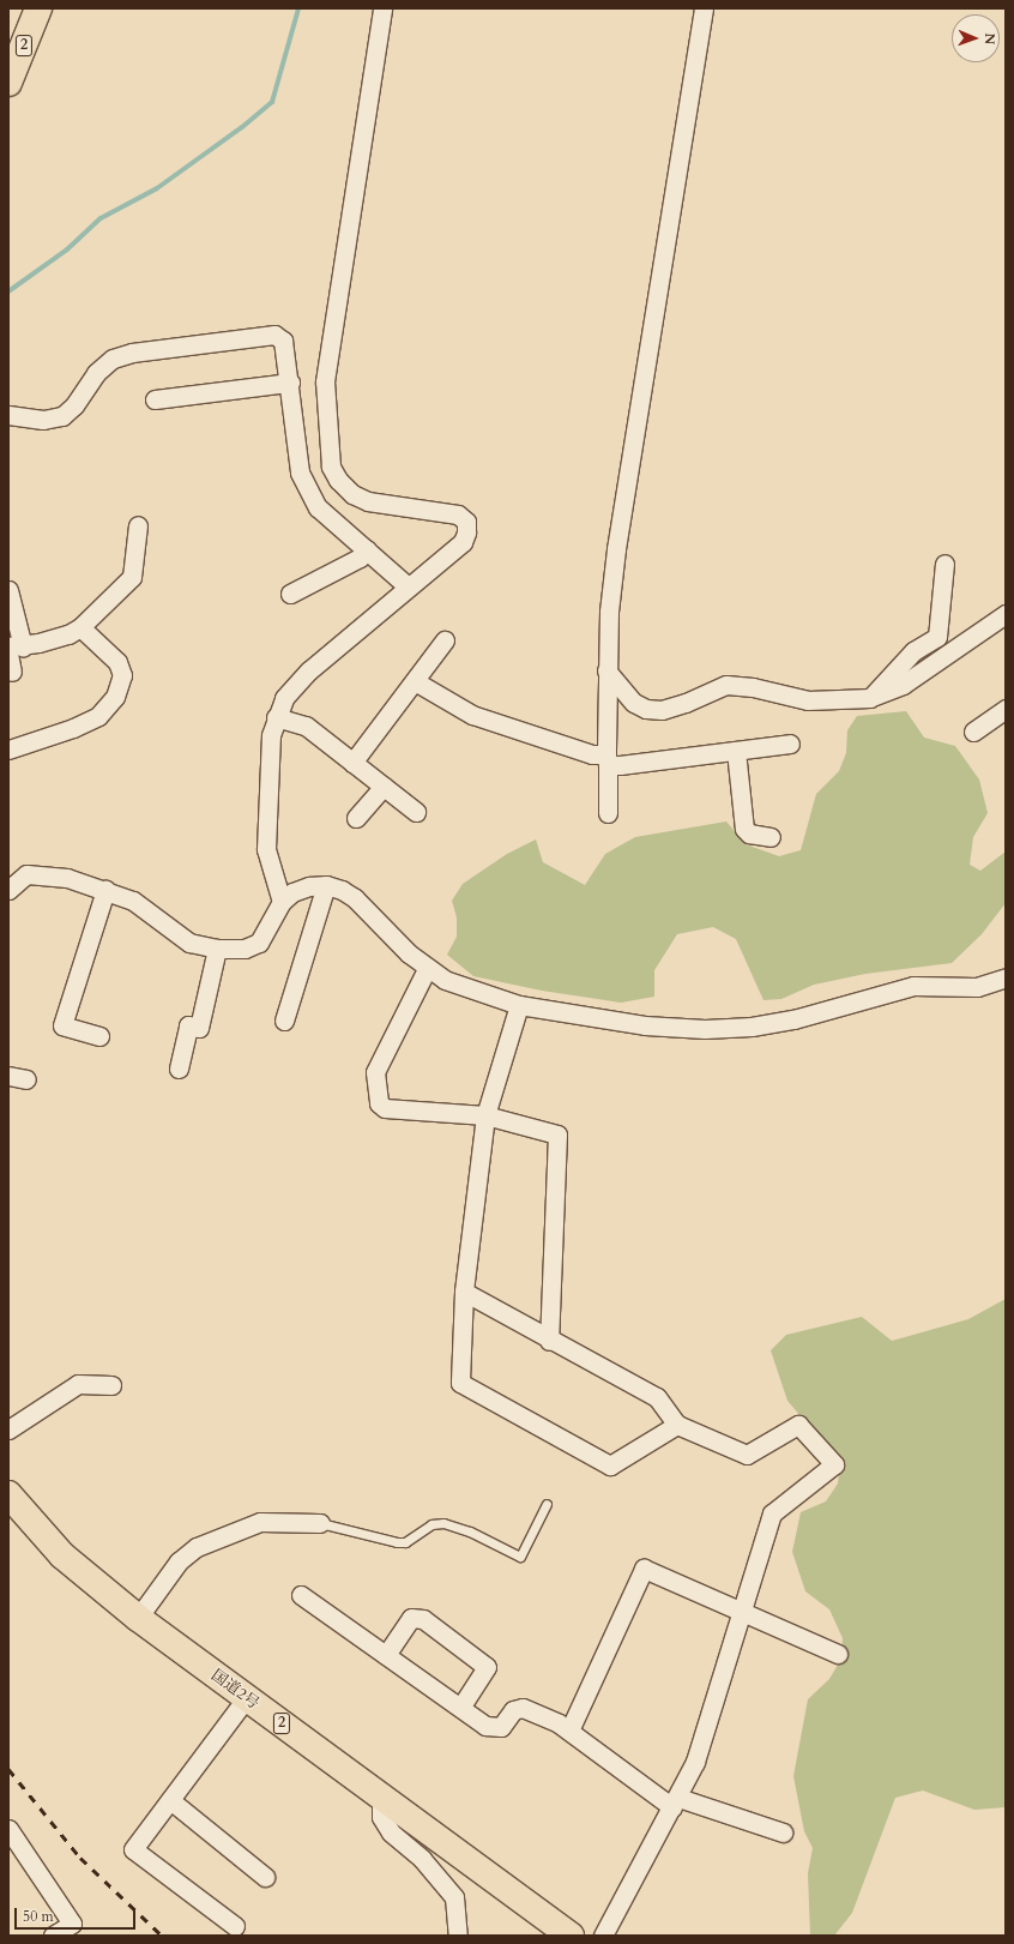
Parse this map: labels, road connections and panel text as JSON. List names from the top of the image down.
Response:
{
  "streets": {
    "highway": ["2", "国道2号"]
  },
  "scale_bar": "50 m",
  "north": "right"
}
